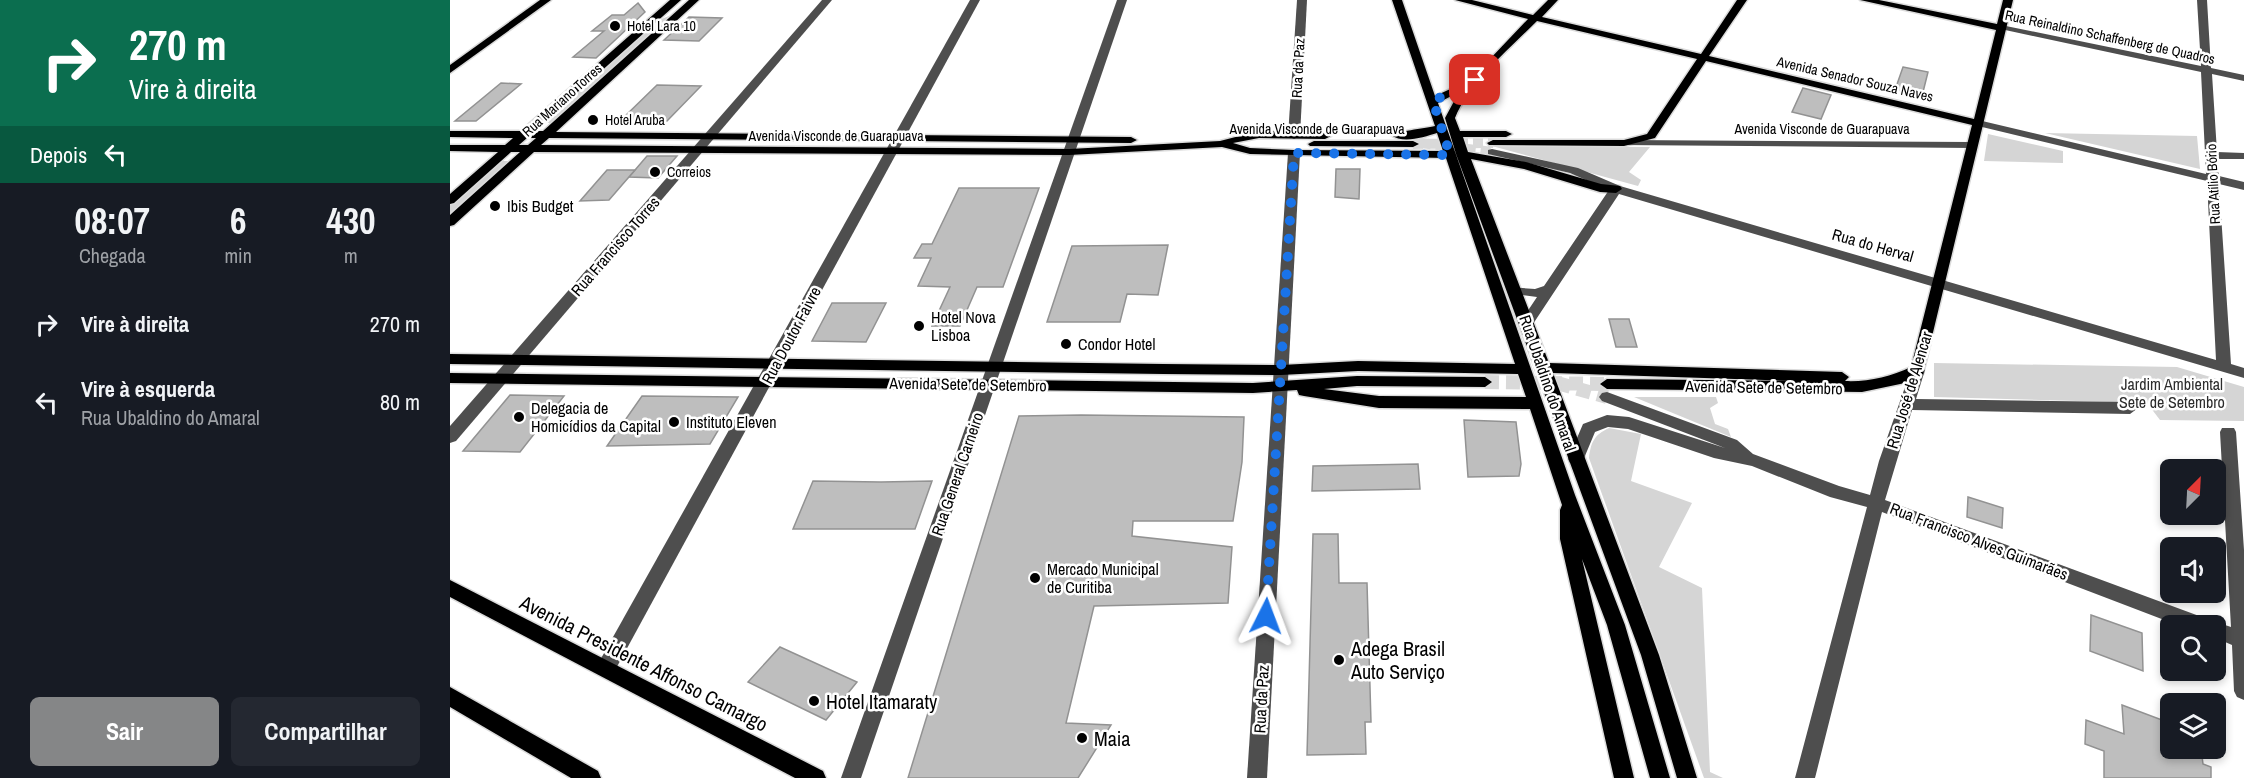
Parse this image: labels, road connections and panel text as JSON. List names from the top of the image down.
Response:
{
  "streets": {
    "main road": [
      "Rua Reinaldino Schaffenberg de Quadros",
      "Avenida Senador Souza Naves",
      "Rua Mariano Torres",
      "Avenida Visconde de Guarapuava",
      "Rua Ubaldino do Amaral",
      "Avenida Sete de Setembro",
      "Rua José de Alencar",
      "Avenida Presidente Affonso Camargo"
    ],
    "street": [
      "Rua da Paz",
      "Rua Atílio Bório",
      "Rua do Herval",
      "Rua Francisco Torres",
      "Rua Doutor Faivre",
      "Rua General Carneiro",
      "Rua Francisco Alves Guimarães"
    ]
  },
  "crossings": [
    ["Rua Reinaldino Schaffenberg de Quadros", "Rua Atílio Bório"],
    ["Rua Reinaldino Schaffenberg de Quadros", "Rua José de Alencar"],
    ["Rua da Paz", "Avenida Sete de Setembro"],
    ["Avenida Senador Souza Naves", "Rua Atílio Bório"],
    ["Avenida Senador Souza Naves", "Rua José de Alencar"],
    ["Rua Mariano Torres", "Avenida Visconde de Guarapuava"],
    ["Avenida Visconde de Guarapuava", "Rua do Herval"],
    ["Avenida Visconde de Guarapuava", "Rua Francisco Torres"],
    ["Avenida Visconde de Guarapuava", "Rua Doutor Faivre"],
    ["Avenida Visconde de Guarapuava", "Rua José de Alencar"],
    ["Avenida Visconde de Guarapuava", "Rua General Carneiro"],
    ["Rua Atílio Bório", "Rua do Herval"],
    ["Rua do Herval", "Rua José de Alencar"],
    ["Rua Francisco Torres", "Avenida Sete de Setembro"],
    ["Rua Doutor Faivre", "Avenida Sete de Setembro"],
    ["Rua Doutor Faivre", "Avenida Presidente Affonso Camargo"],
    ["Rua Ubaldino do Amaral", "Rua Francisco Alves Guimarães"],
    ["Avenida Sete de Setembro", "Rua José de Alencar"],
    ["Avenida Sete de Setembro", "Rua General Carneiro"],
    ["Avenida Sete de Setembro", "Rua Francisco Alves Guimarães"],
    ["Rua José de Alencar", "Rua Francisco Alves Guimarães"]
  ],
  "parks": ["Jardim Ambiental Sete de Setembro"],
  "places": [
    "Hotel Lara 10",
    "Hotel Aruba",
    "Correios",
    "Ibis Budget",
    "Hotel Nova Lisboa",
    "Condor Hotel",
    "Delegacia de Homicídios da Capital",
    "Instituto Eleven",
    "Mercado Municipal de Curitiba",
    "Adega Brasil Auto Serviço",
    "Hotel Itamaraty",
    "Maia"
  ],
  "north": "top right",
  "page": {
    "turn": ["270 m", "Vire à direita"],
    "then": "Depois",
    "eta": [
      "08:07",
      "Chegada",
      "6",
      "min",
      "430",
      "m"
    ],
    "list": [
      {
        "name": "Vire à direita",
        "value": "270 m"
      },
      {
        "name": "Vire à esquerda",
        "note": "Rua Ubaldino do Amaral",
        "value": "80 m"
      }
    ],
    "buttons": ["Sair", "Compartilhar"]
  }
}
